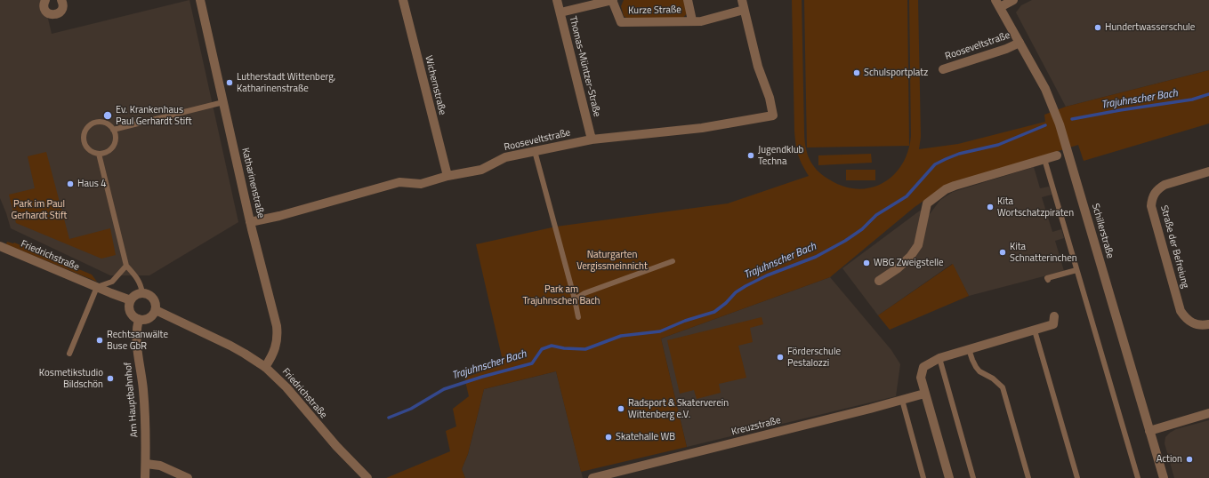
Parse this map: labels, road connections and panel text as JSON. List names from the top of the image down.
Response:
{
  "streets": {
    "street": [
      "Kurze Straße",
      "Rooseveltstraße",
      "Thomas-Müntzer-Straße",
      "Wichernstraße",
      "Katharinenstraße",
      "Schillerstraße",
      "Straße der Befreiung",
      "Friedrichstraße",
      "Am Hauptbahnhof",
      "Kreuzstraße"
    ]
  },
  "crossings": [
    ["Kurze Straße", "Rooseveltstraße"],
    ["Kurze Straße", "Thomas-Müntzer-Straße"],
    ["Rooseveltstraße", "Thomas-Müntzer-Straße"],
    ["Rooseveltstraße", "Wichernstraße"],
    ["Rooseveltstraße", "Katharinenstraße"],
    ["Rooseveltstraße", "Schillerstraße"],
    ["Katharinenstraße", "Friedrichstraße"],
    ["Friedrichstraße", "Am Hauptbahnhof"]
  ],
  "water": ["Trajuhnscher Bach"],
  "parks": ["Park im Paul Gerhardt Stift", "Naturgarten Vergissmeinnicht", "Park am Trajuhnschen Bach"],
  "places": [
    "Hundertwasserschule",
    "Schulsportplatz",
    "Lutherstadt Wittenberg, Katharinenstraße",
    "Ev. Krankenhaus Paul Gerhardt Stift",
    "Jugendklub Techna",
    "Haus 4",
    "Kita Wortschatzpiraten",
    "Kita Schnatterinchen",
    "WBG Zweigstelle",
    "Rechtsanwälte Buse GbR",
    "Förderschule Pestalozzi",
    "Kosmetikstudio Bildschön",
    "Radsport & Skaterverein Wittenberg e.V.",
    "Skatehalle WB",
    "Action"
  ]
}
